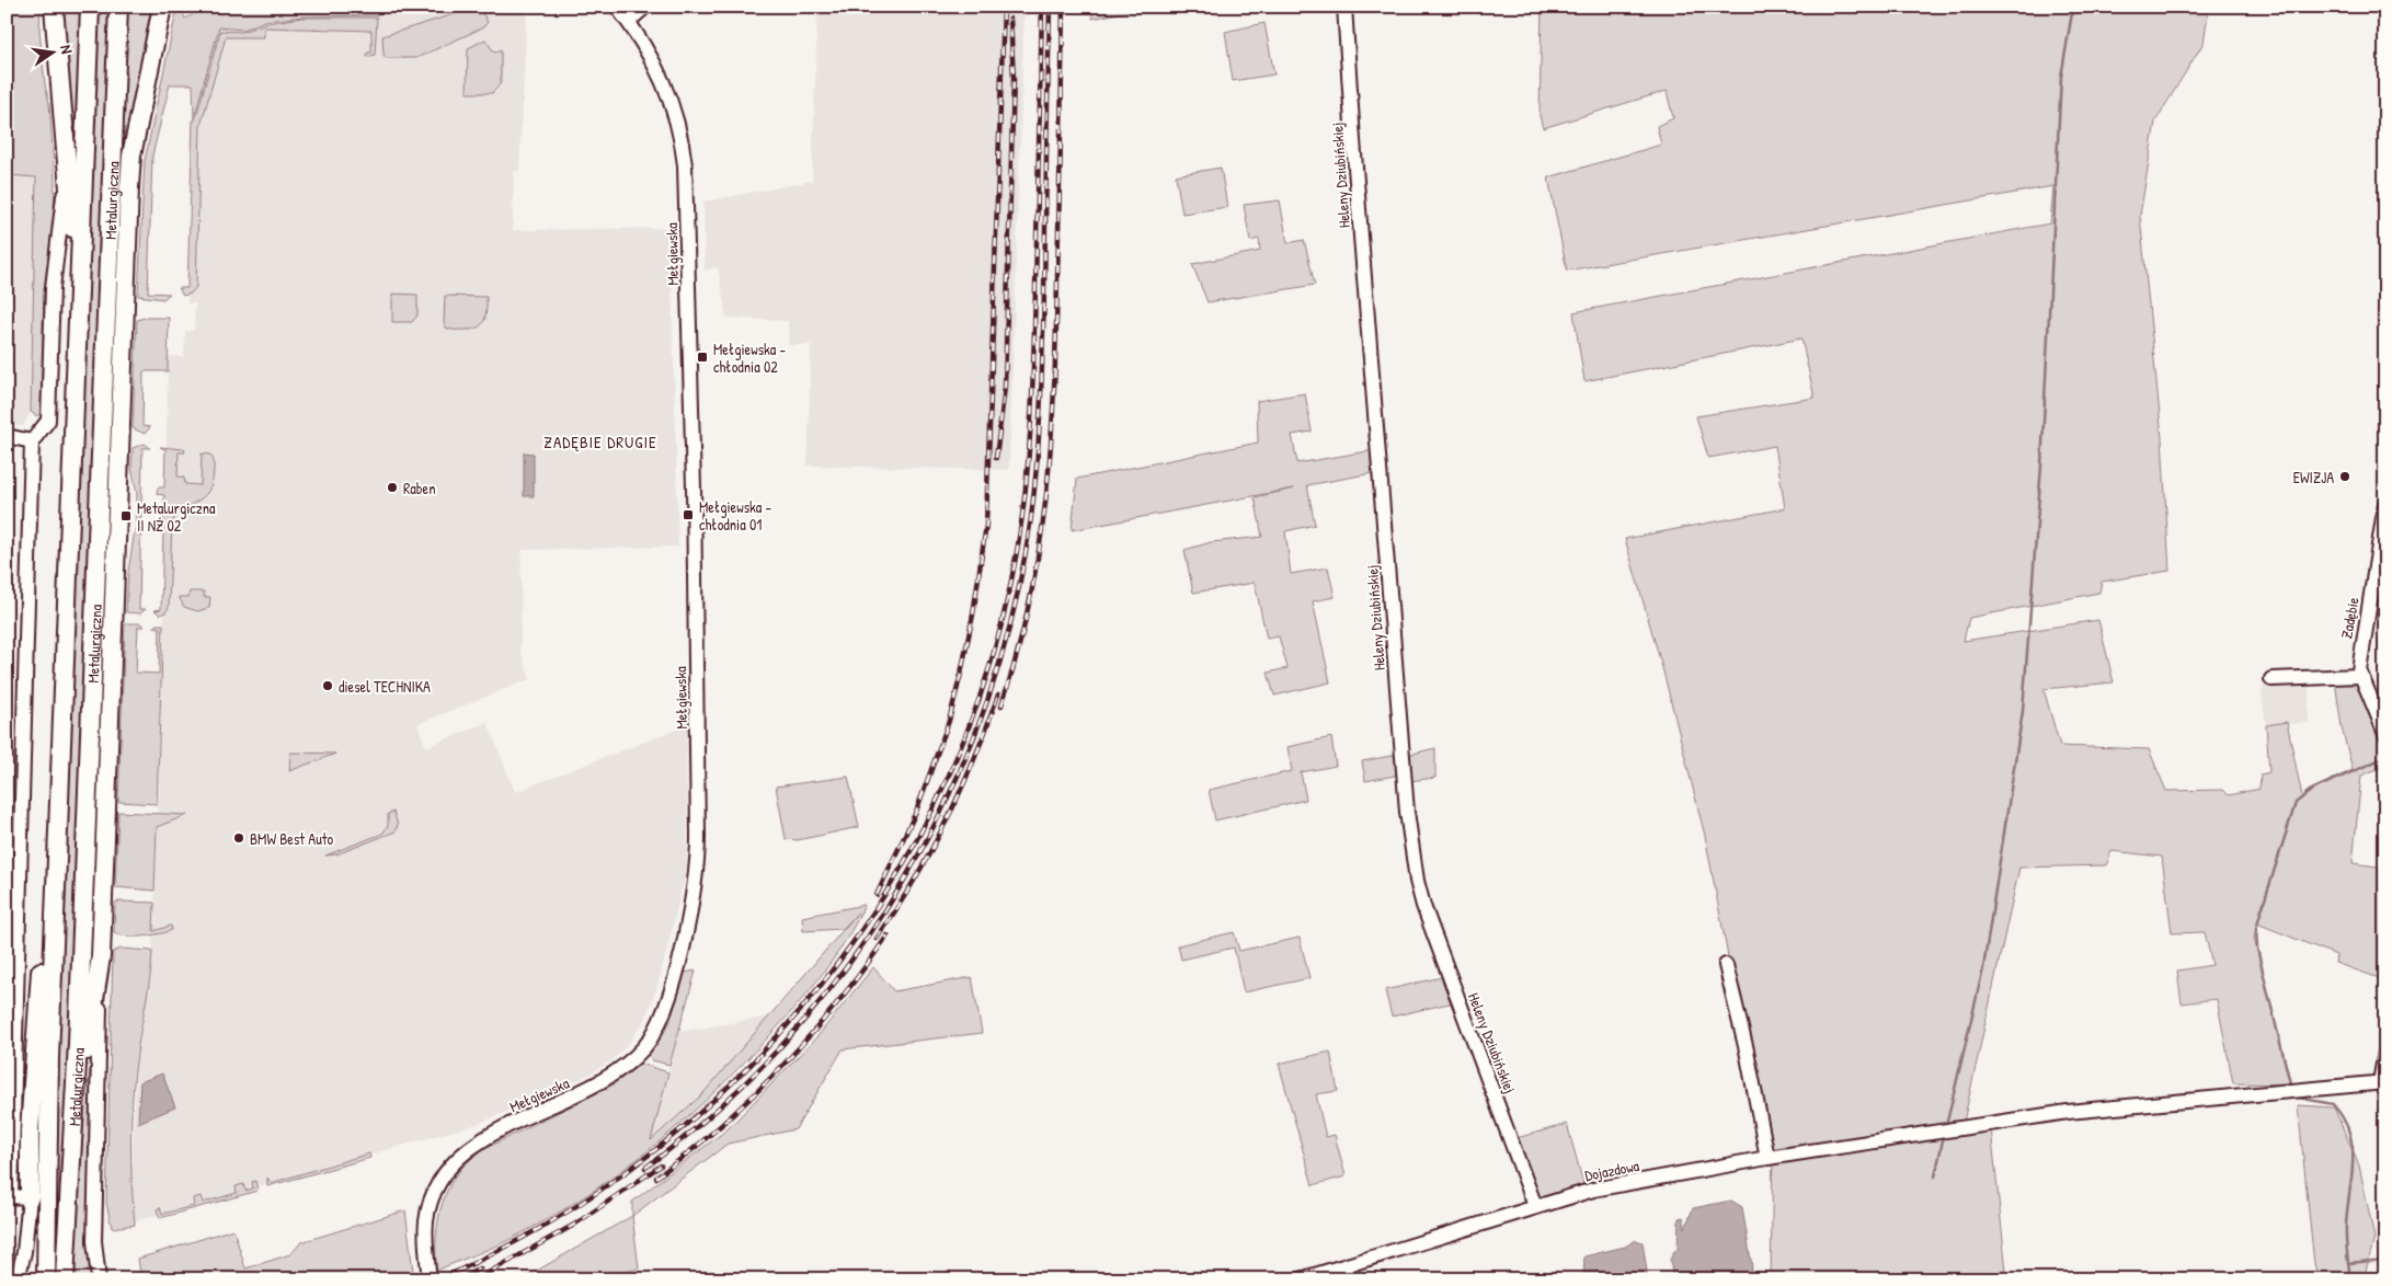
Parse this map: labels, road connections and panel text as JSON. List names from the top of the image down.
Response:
{
  "streets": {
    "main road": ["Metalurgiczna"],
    "street": [
      "Heleny Dziubińskiej",
      "Mełgiewska",
      "Zadębie",
      "Dojazdowa"
    ]
  },
  "crossings": [
    ["Heleny Dziubińskiej", "Dojazdowa"]
  ],
  "districts": ["ZADĘBIE DRUGIE"],
  "places": {
    "transit": ["Mełgiewska - chłodnia 02", "Mełgiewska - chłodnia 01", "Metalurgiczna II NŻ 02"],
    "other": [
      "EWIZJA",
      "Raben",
      "diesel TECHNIKA",
      "BMW Best Auto"
    ]
  },
  "north": "right"
}
